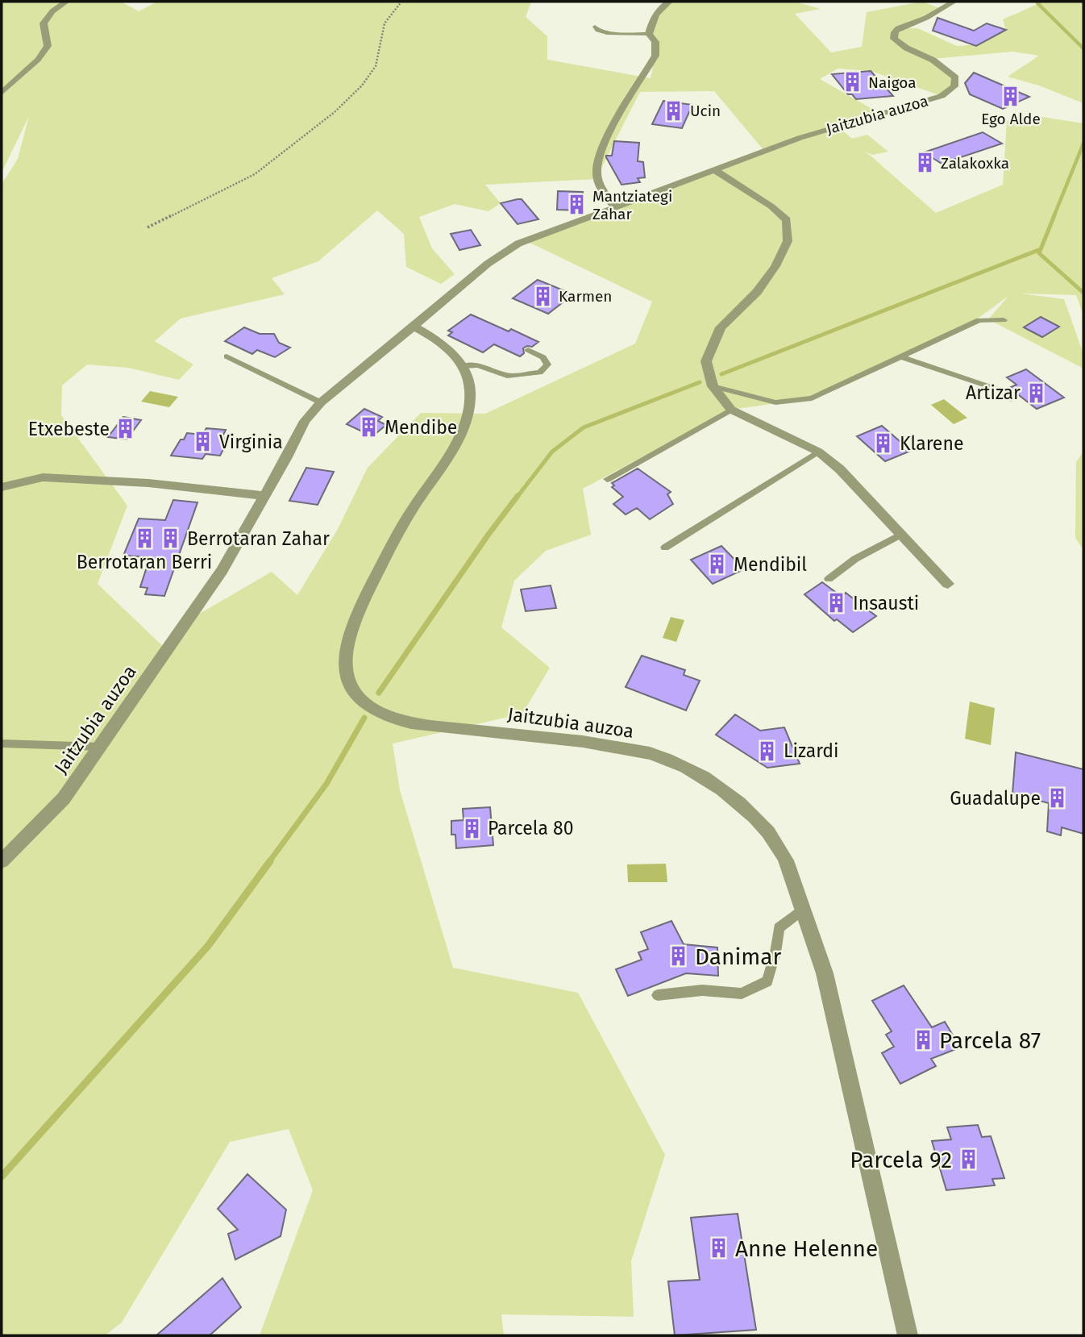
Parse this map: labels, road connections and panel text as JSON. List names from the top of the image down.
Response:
{
  "streets": {
    "street": ["Jaitzubia auzoa"]
  },
  "places": {
    "building": [
      "Naigoa",
      "Ego Alde",
      "Ucin",
      "Zalakoxka",
      "Mantziategi Zahar",
      "Karmen",
      "Artizar",
      "Mendibe",
      "Etxebeste",
      "Virginia",
      "Klarene",
      "Berrotaran Berri",
      "Berrotaran Zahar",
      "Mendibil",
      "Insausti",
      "Lizardi",
      "Guadalupe",
      "Parcela 80",
      "Danimar",
      "Parcela 87",
      "Parcela 92",
      "Anne Helenne"
    ]
  }
}
